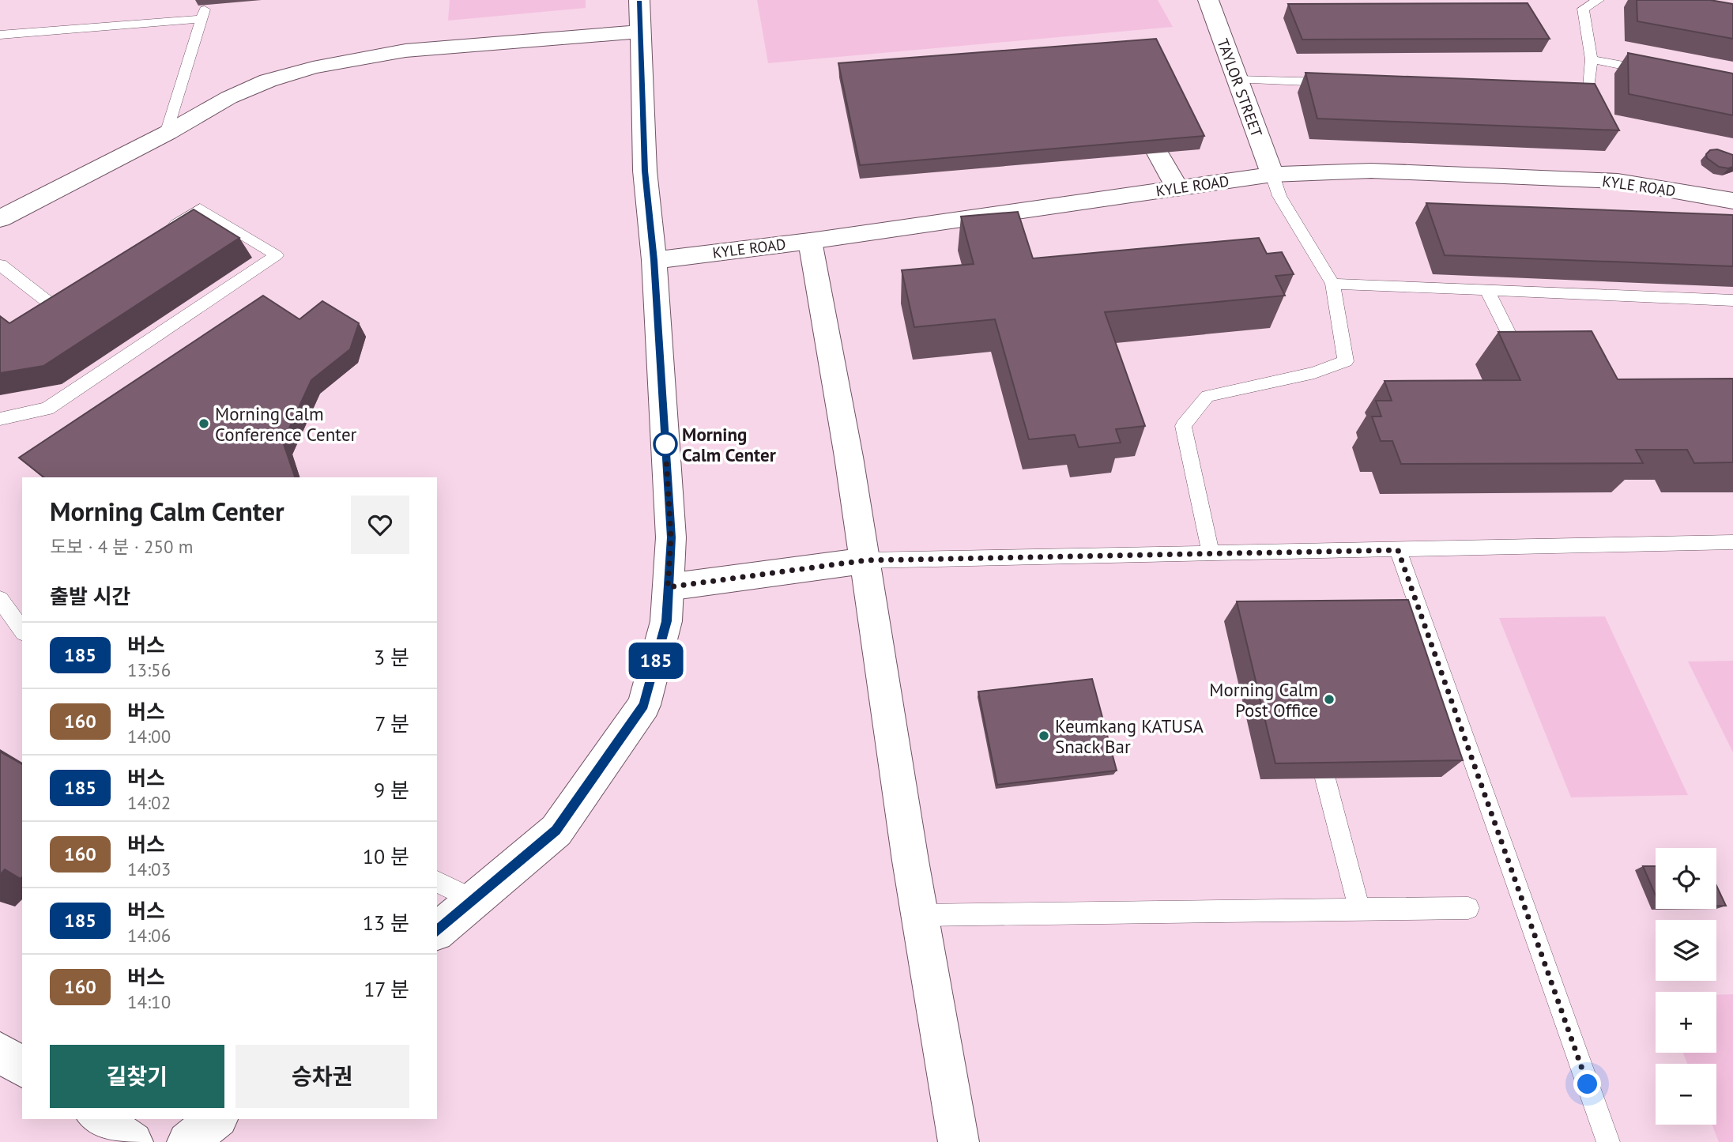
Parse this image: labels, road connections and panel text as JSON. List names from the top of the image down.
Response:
{
  "streets": {
    "street": ["TAYLOR STREET", "KYLE ROAD"]
  },
  "crossings": [
    ["TAYLOR STREET", "KYLE ROAD"]
  ],
  "places": [
    "Morning Calm Conference Center",
    "Morning Calm Center",
    "Morning Calm Post Office",
    "Keumkang KATUSA Snack Bar"
  ],
  "lines": ["bus line 185"],
  "page": {
    "on_map": "185",
    "heading": [
      ["Morning Calm Center", "도보 · 4 분 · 250 m"],
      "출발 시간"
    ],
    "list": [
      {
        "mark": "185",
        "name": "버스",
        "note": "13:56",
        "value": "3 분"
      },
      {
        "mark": "160",
        "name": "버스",
        "note": "14:00",
        "value": "7 분"
      },
      {
        "mark": "185",
        "name": "버스",
        "note": "14:02",
        "value": "9 분"
      },
      {
        "mark": "160",
        "name": "버스",
        "note": "14:03",
        "value": "10 분"
      },
      {
        "mark": "185",
        "name": "버스",
        "note": "14:06",
        "value": "13 분"
      },
      {
        "mark": "160",
        "name": "버스",
        "note": "14:10",
        "value": "17 분"
      }
    ],
    "map_buttons": ["+", "−"],
    "buttons": ["길찾기", "승차권"]
  }
}
